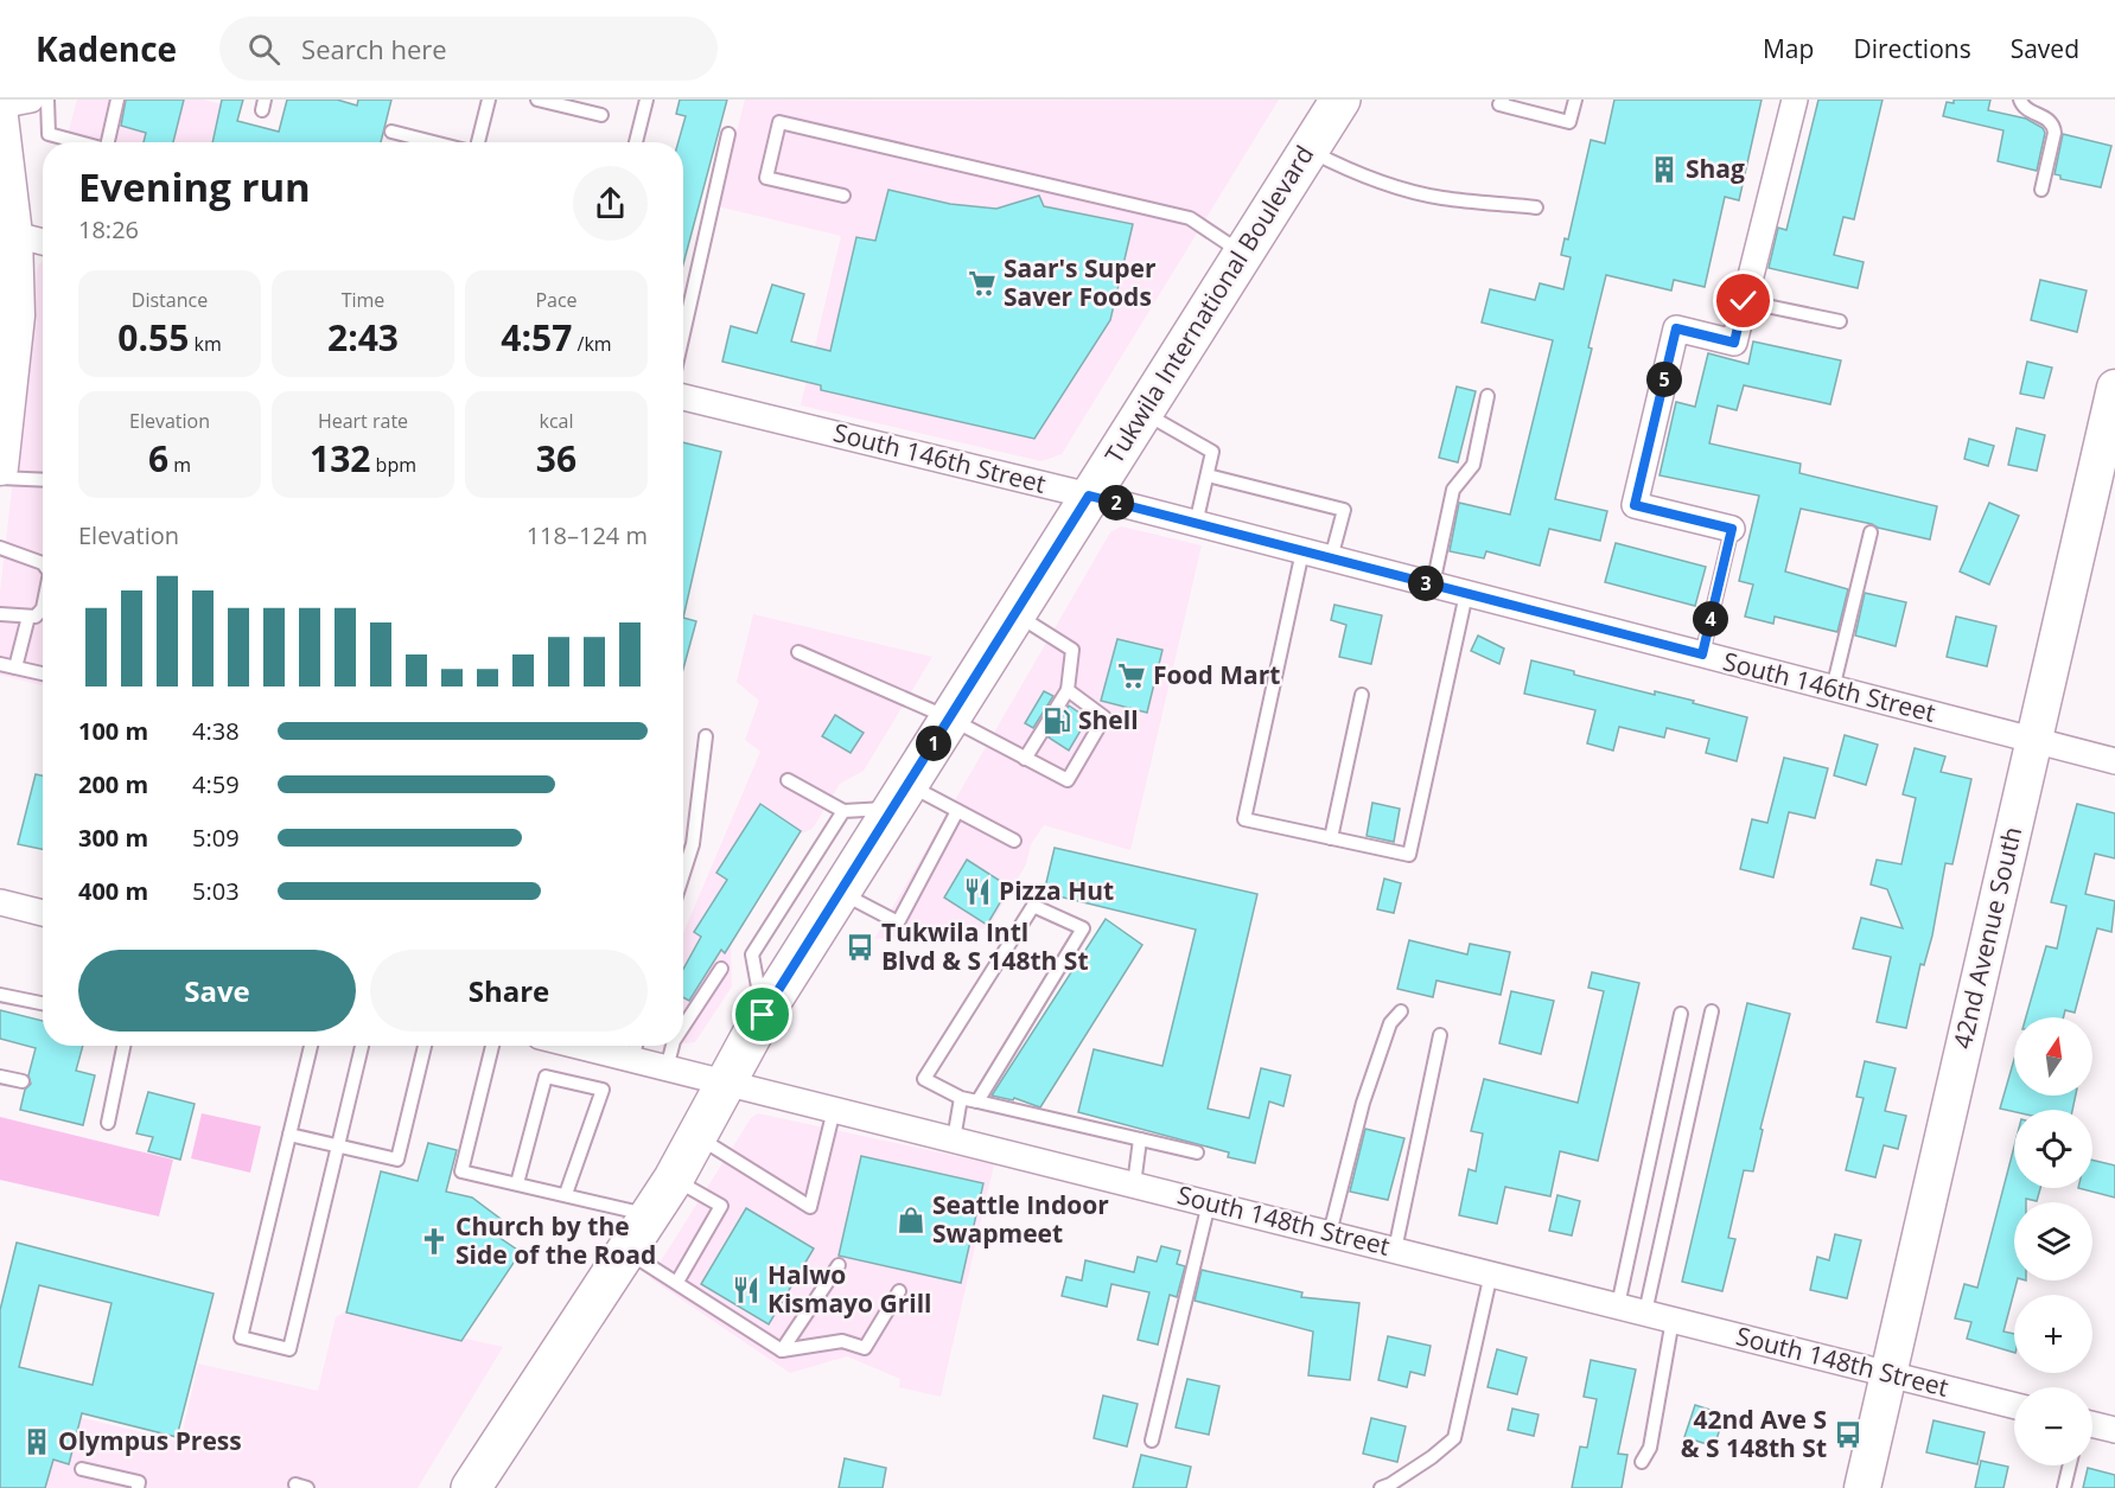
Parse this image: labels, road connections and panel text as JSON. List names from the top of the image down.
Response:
{
  "streets": {
    "main road": ["Tukwila International Boulevard"],
    "street": ["South 146th Street", "42nd Avenue South", "South 148th Street"]
  },
  "crossings": [
    ["Tukwila International Boulevard", "South 146th Street"],
    ["Tukwila International Boulevard", "South 148th Street"],
    ["South 146th Street", "42nd Avenue South"],
    ["42nd Avenue South", "South 148th Street"]
  ],
  "places": {
    "building": ["Shag", "Olympus Press"],
    "supermarket": ["Saar's Super Saver Foods", "Food Mart"],
    "fuel station": ["Shell"],
    "restaurant": ["Pizza Hut", "Halwo Kismayo Grill"],
    "bus stop": ["Tukwila Intl Blvd & S 148th St", "42nd Ave S & S 148th St"],
    "shop": ["Seattle Indoor Swapmeet"],
    "church": ["Church by the Side of the Road"]
  },
  "north": "top",
  "page": {
    "header": "Kadence",
    "search": "Search here",
    "nav": ["Map", "Directions", "Saved"],
    "heading": ["Evening run", "18:26"],
    "stats": [
      ["Distance", "0.55 km"],
      ["Time", "2:43"],
      ["Pace", "4:57 /km"],
      ["Elevation", "6 m"],
      ["Heart rate", "132 bpm"],
      ["kcal", "36"]
    ],
    "pins": [
      "5",
      "2",
      "3",
      "4",
      "1"
    ],
    "chart": ["Elevation", "118–124 m"],
    "list": [
      {
        "name": "100 m",
        "note": "4:38"
      },
      {
        "name": "200 m",
        "note": "4:59"
      },
      {
        "name": "300 m",
        "note": "5:09"
      },
      {
        "name": "400 m",
        "note": "5:03"
      }
    ],
    "buttons": ["Save", "Share"],
    "map_buttons": ["+", "−"]
  }
}
